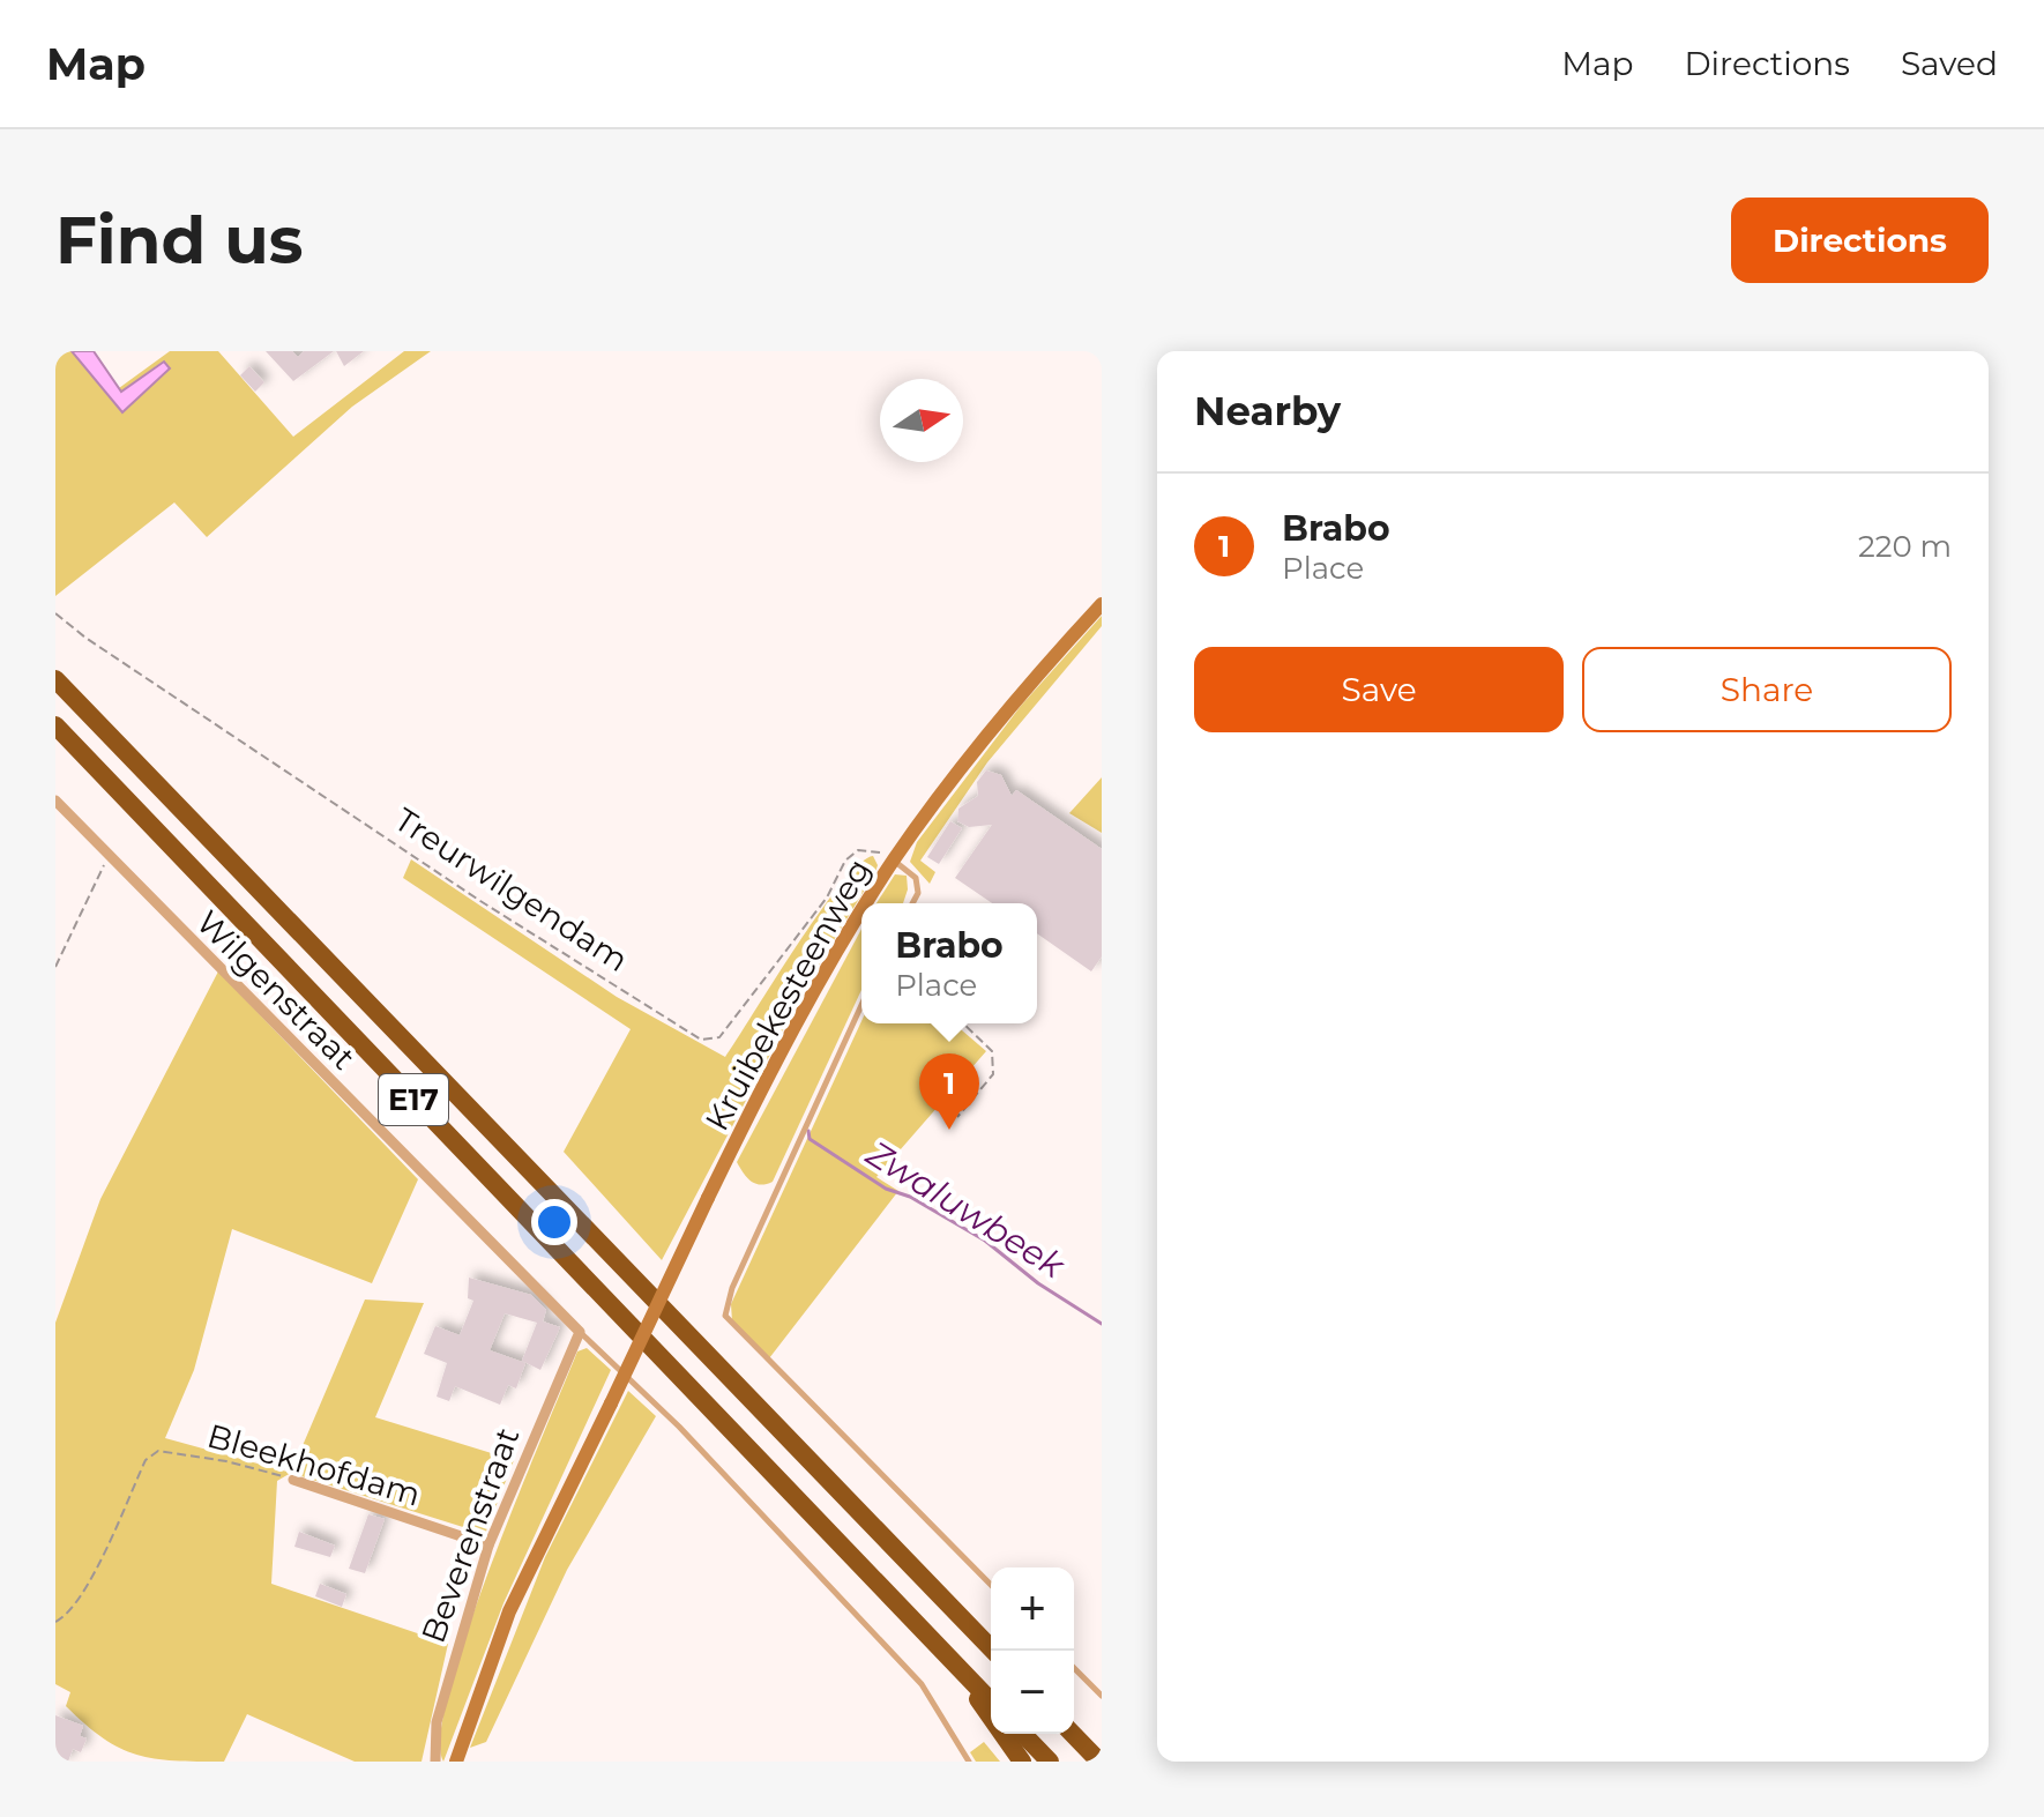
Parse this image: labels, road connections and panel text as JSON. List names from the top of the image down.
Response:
{
  "streets": {
    "highway": ["E17"],
    "street": [
      "Wilgenstraat",
      "Kruibekesteenweg",
      "Bleekhofdam",
      "Beverenstraat"
    ],
    "path": ["Treurwilgendam"]
  },
  "crossings": [
    ["Treurwilgendam", "Kruibekesteenweg"],
    ["Wilgenstraat", "Beverenstraat"],
    ["Kruibekesteenweg", "Beverenstraat"],
    ["Bleekhofdam", "Beverenstraat"]
  ],
  "water": ["Zwaluwbeek"],
  "north": "right",
  "page": {
    "header": "Map",
    "nav": ["Map", "Directions", "Saved"],
    "buttons": [
      "Directions",
      ["Save", "Share"]
    ],
    "title": "Find us",
    "heading": "Nearby",
    "list": [
      {
        "mark": "1",
        "name": "Brabo",
        "note": "Place",
        "value": "220 m"
      }
    ],
    "popup": ["Brabo", "Place"],
    "pins": "1",
    "map_buttons": ["+", "−"]
  }
}
